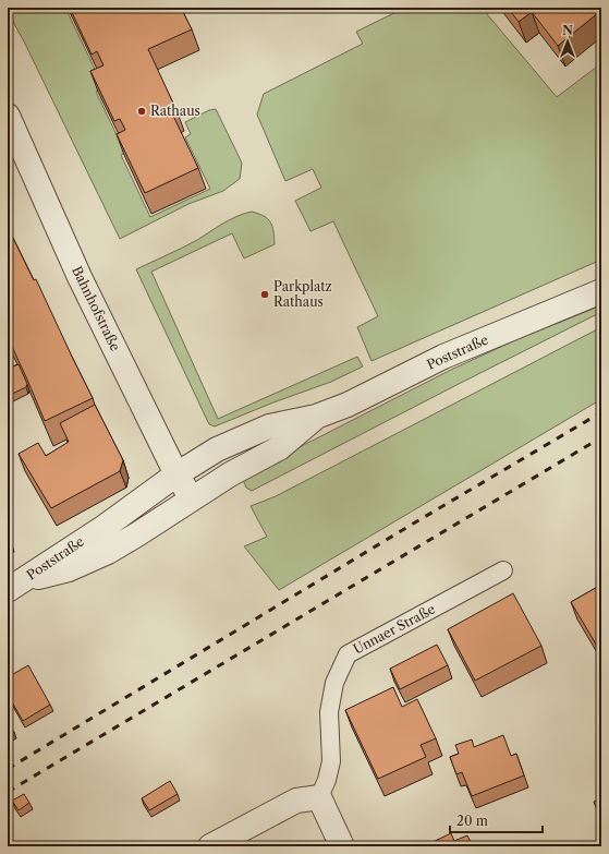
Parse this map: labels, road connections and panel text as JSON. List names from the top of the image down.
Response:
{
  "streets": {
    "street": ["Bahnhofstraße", "Poststraße"],
    "lane": ["Unnaer Straße"]
  },
  "crossings": [
    ["Bahnhofstraße", "Poststraße"]
  ],
  "places": ["Rathaus", "Parkplatz Rathaus"],
  "scale_bar": "20 m",
  "north": "top"
}
